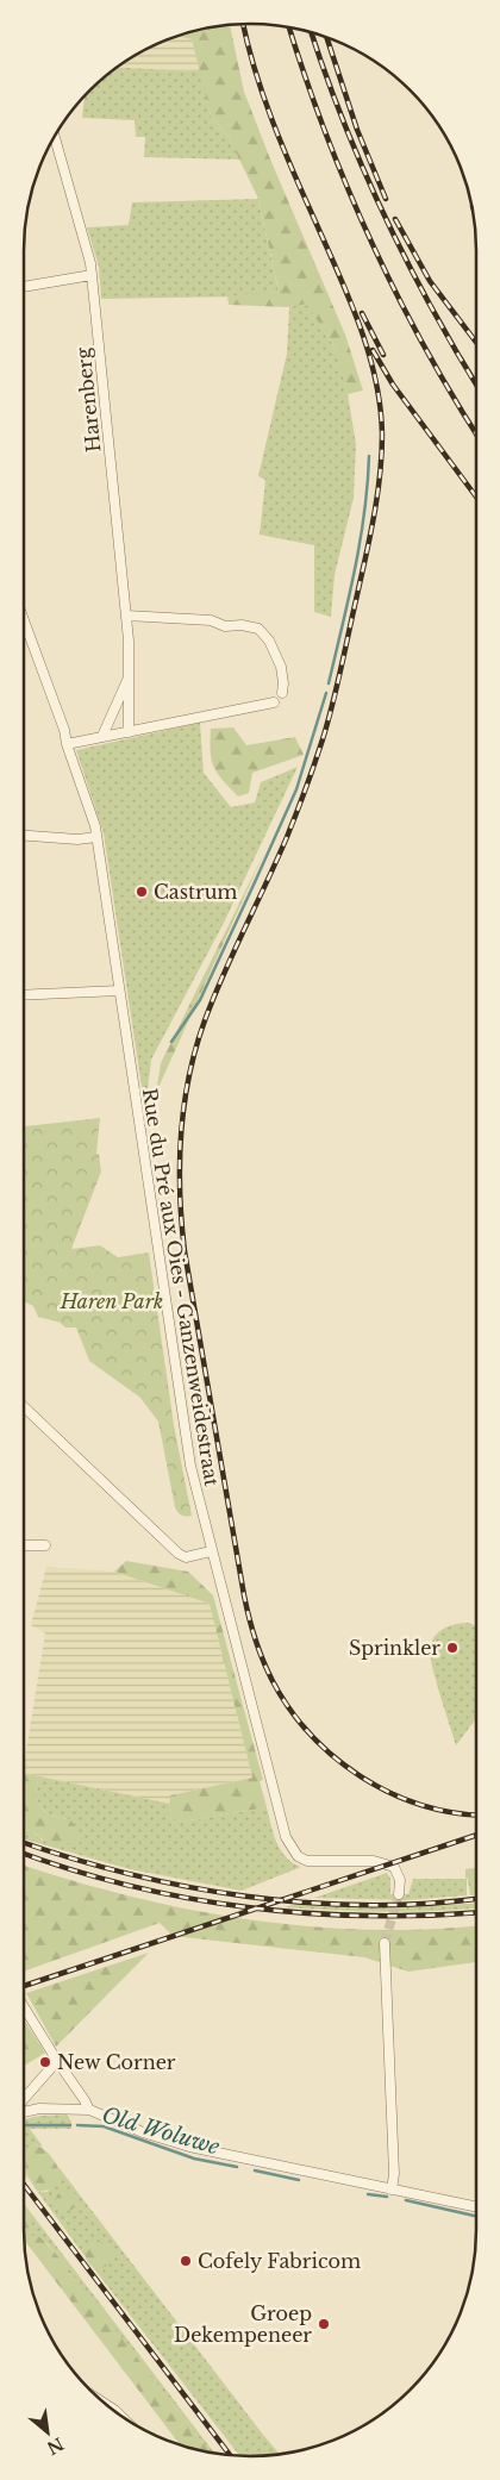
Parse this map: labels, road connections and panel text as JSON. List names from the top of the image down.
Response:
{
  "streets": {
    "street": ["Harenberg", "Rue du Pré aux Oies - Ganzenweidestraat"]
  },
  "water": ["Old Woluwe"],
  "parks": ["Haren Park"],
  "places": [
    "Castrum",
    "Sprinkler",
    "New Corner",
    "Cofely Fabricom",
    "Groep Dekempeneer"
  ],
  "north": "bottom right"
}
